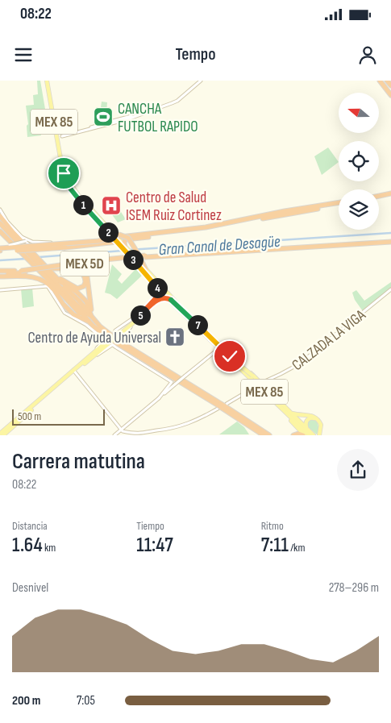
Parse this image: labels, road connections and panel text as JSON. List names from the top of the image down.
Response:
{
  "streets": {
    "highway": ["MEX 85", "MEX 5D"],
    "main road": ["CALZADA LA VIGA"]
  },
  "crossings": [
    ["MEX 85", "CALZADA LA VIGA"]
  ],
  "water": ["Gran Canal de Desagüe"],
  "places": {
    "sports": ["CANCHA FUTBOL RAPIDO"],
    "hospital": ["Centro de Salud ISEM Ruiz Cortinez"],
    "church": ["Centro de Ayuda Universal"]
  },
  "scale_bar": "500 m",
  "north": "left",
  "page": {
    "status": "08:22",
    "header": "Tempo",
    "pins": [
      "1",
      "2",
      "3",
      "4",
      "5",
      "7"
    ],
    "scale": "500 m",
    "heading": ["Carrera matutina", "08:22"],
    "stats": [
      ["Distancia", "1.64 km"],
      ["Tiempo", "11:47"],
      ["Ritmo", "7:11 /km"]
    ],
    "chart": ["Desnivel", "278–296 m"],
    "list": [
      {
        "name": "200 m",
        "note": "7:05"
      }
    ]
  }
}
